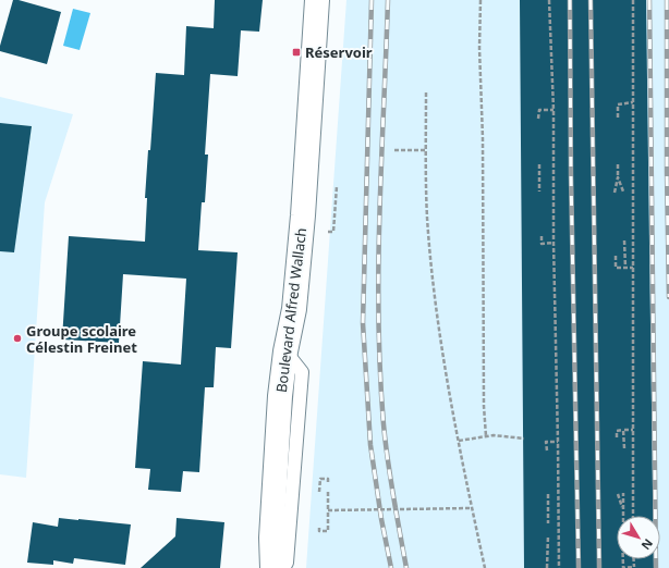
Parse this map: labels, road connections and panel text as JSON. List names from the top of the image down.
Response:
{
  "streets": {
    "main road": ["Boulevard Alfred Wallach"]
  },
  "places": {
    "transit": ["Réservoir"],
    "other": ["Groupe scolaire Célestin Freinet"]
  },
  "north": "bottom right"
}
